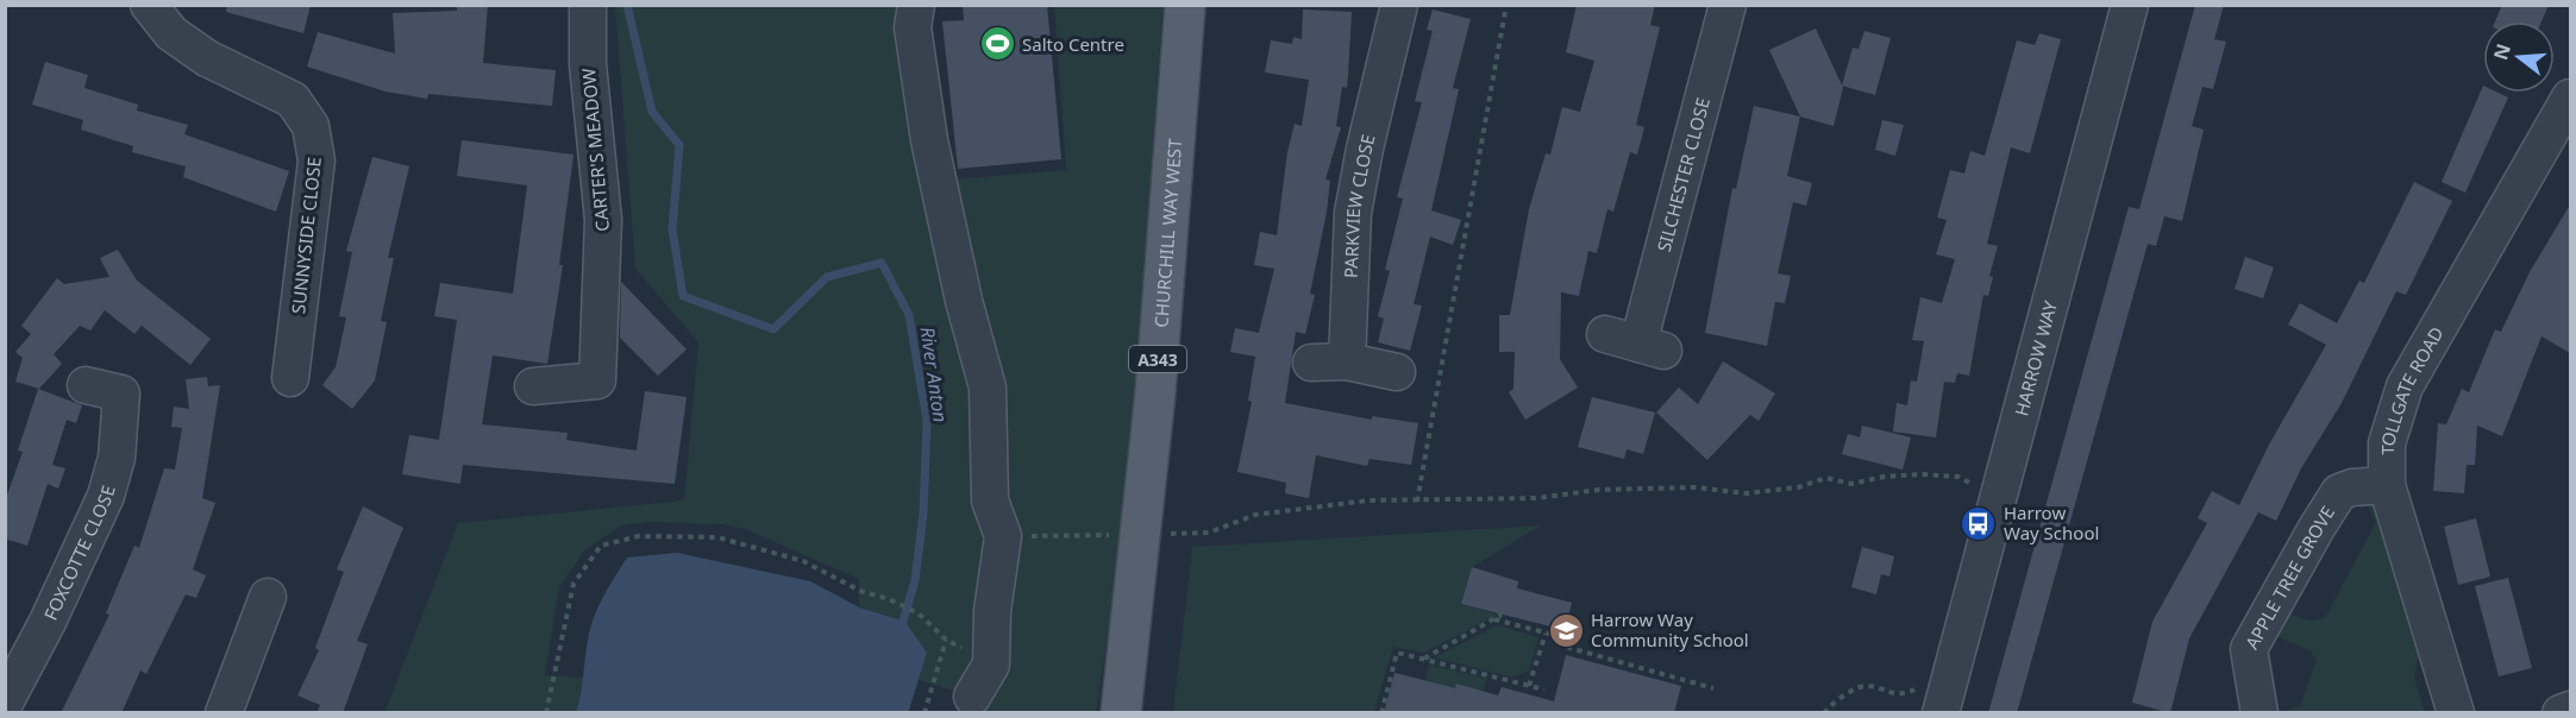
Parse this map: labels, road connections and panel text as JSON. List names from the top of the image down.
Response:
{
  "streets": {
    "main road": ["CHURCHILL WAY WEST", "A343"],
    "street": [
      "CARTER'S MEADOW",
      "SILCHESTER CLOSE",
      "PARKVIEW CLOSE",
      "SUNNYSIDE CLOSE",
      "HARROW WAY",
      "TOLLGATE ROAD",
      "FOXCOTTE CLOSE",
      "APPLE TREE GROVE"
    ]
  },
  "crossings": [
    ["TOLLGATE ROAD", "APPLE TREE GROVE"]
  ],
  "water": ["River Anton"],
  "places": {
    "sports": ["Salto Centre"],
    "bus stop": ["Harrow Way School"],
    "school or university": ["Harrow Way Community School"]
  },
  "north": "left"
}
